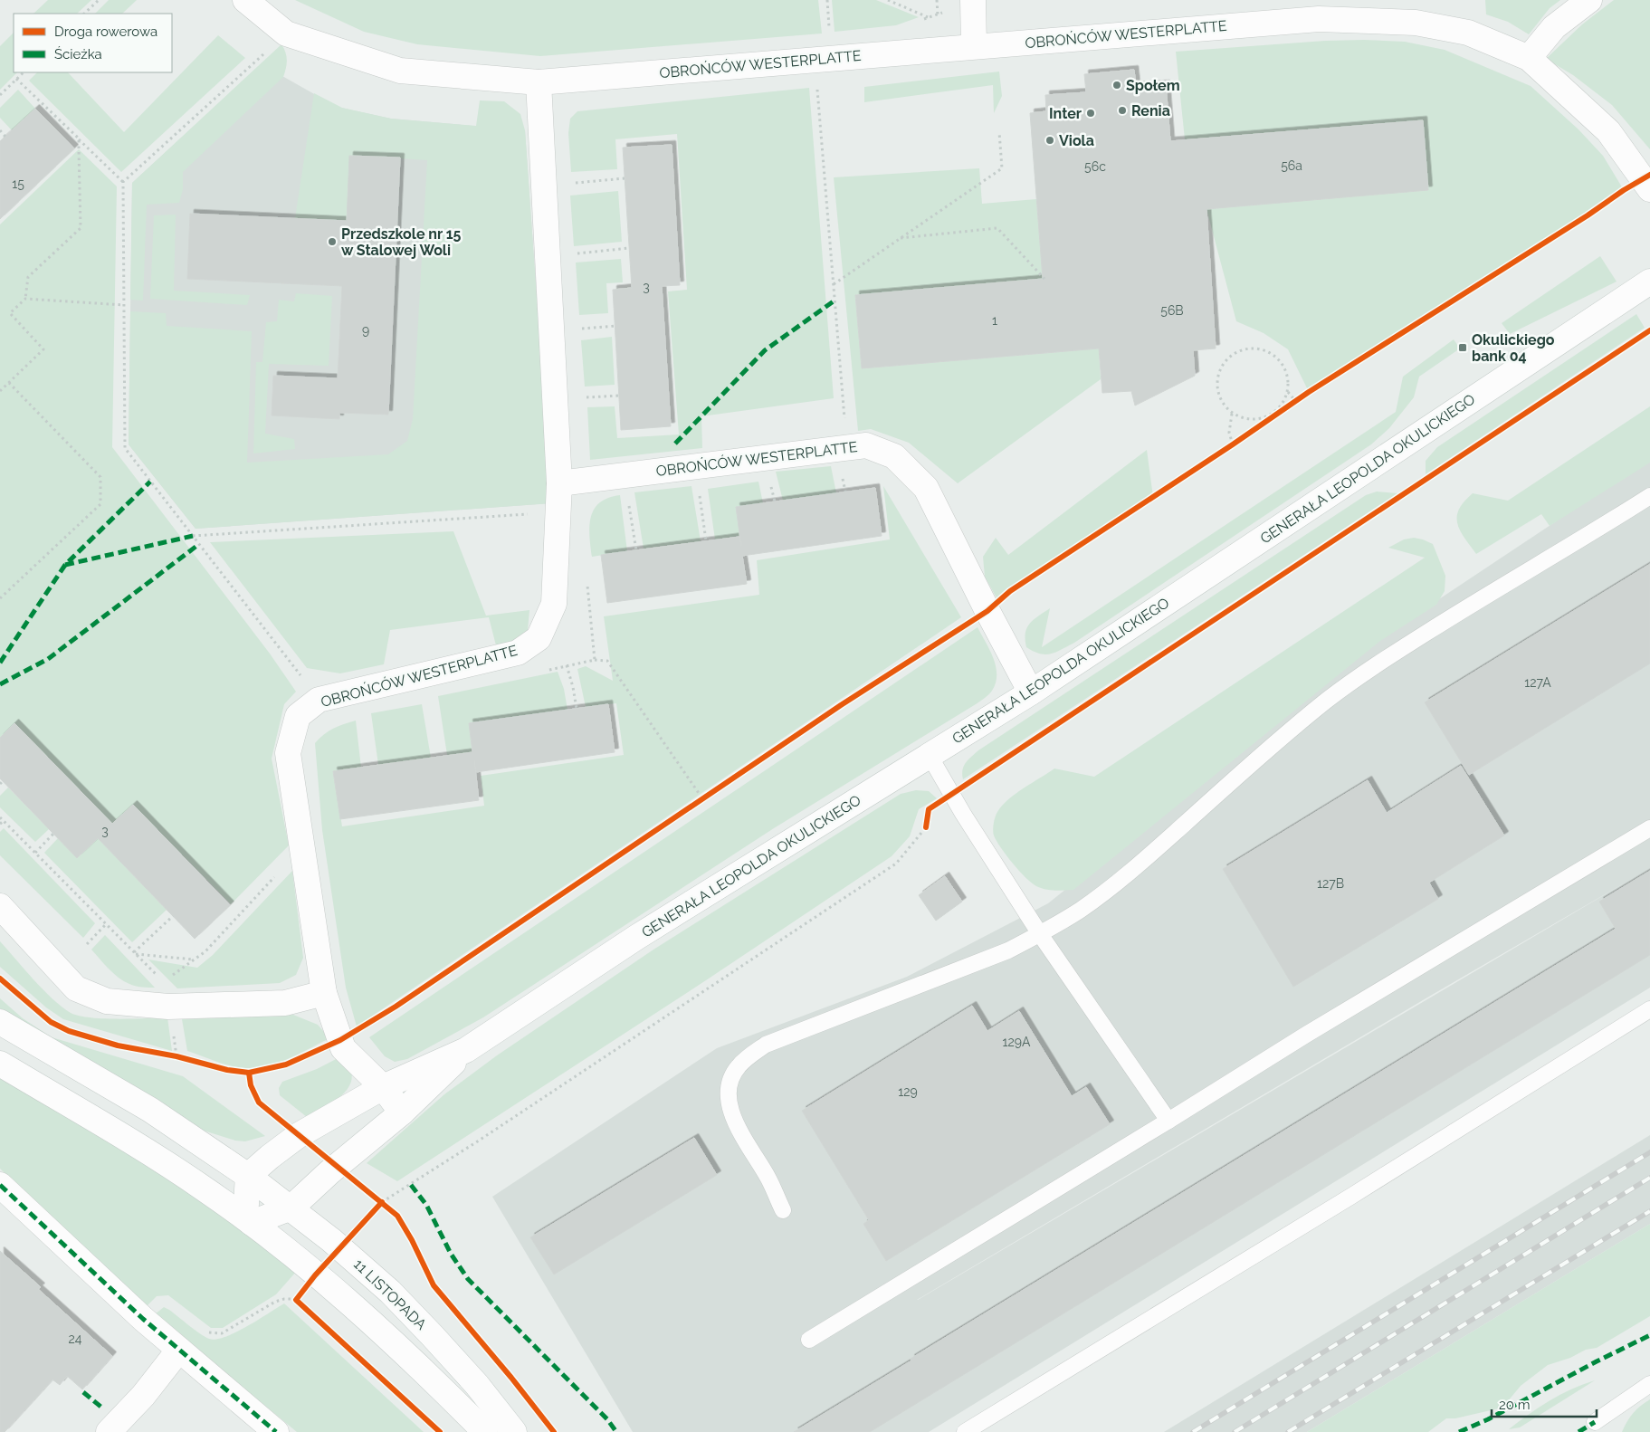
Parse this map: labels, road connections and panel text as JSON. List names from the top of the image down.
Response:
{
  "streets": {
    "street": ["OBROŃCÓW WESTERPLATTE", "GENERAŁA LEOPOLDA OKULICKIEGO", "11 LISTOPADA"]
  },
  "crossings": [
    ["OBROŃCÓW WESTERPLATTE", "GENERAŁA LEOPOLDA OKULICKIEGO"],
    ["GENERAŁA LEOPOLDA OKULICKIEGO", "11 LISTOPADA"]
  ],
  "places": {
    "other": [
      "Społem",
      "Renia",
      "Inter",
      "Viola",
      "Przedszkole nr 15 w Stalowej Woli"
    ],
    "transit": ["Okulickiego bank 04"]
  },
  "house_numbers": [
    "56a",
    "56c",
    "15",
    "3",
    "56B",
    "1",
    "9",
    "127A",
    "3",
    "127B",
    "129A",
    "129",
    "24"
  ],
  "legend": ["Droga rowerowa", "Ścieżka"],
  "scale_bar": "20 m"
}
